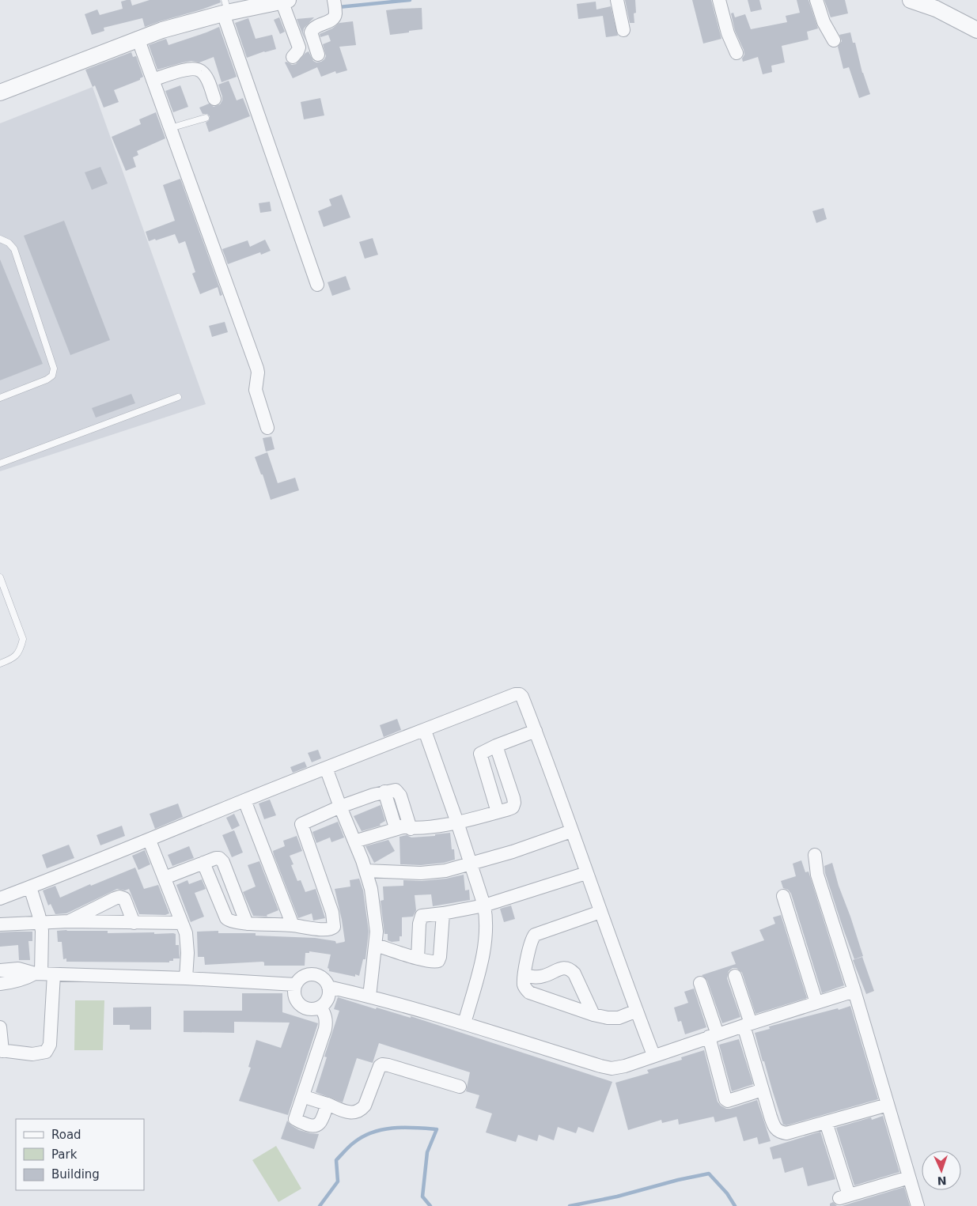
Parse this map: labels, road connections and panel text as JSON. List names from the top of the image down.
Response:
{
  "legend": ["Road", "Park", "Building"],
  "north": "bottom"
}
